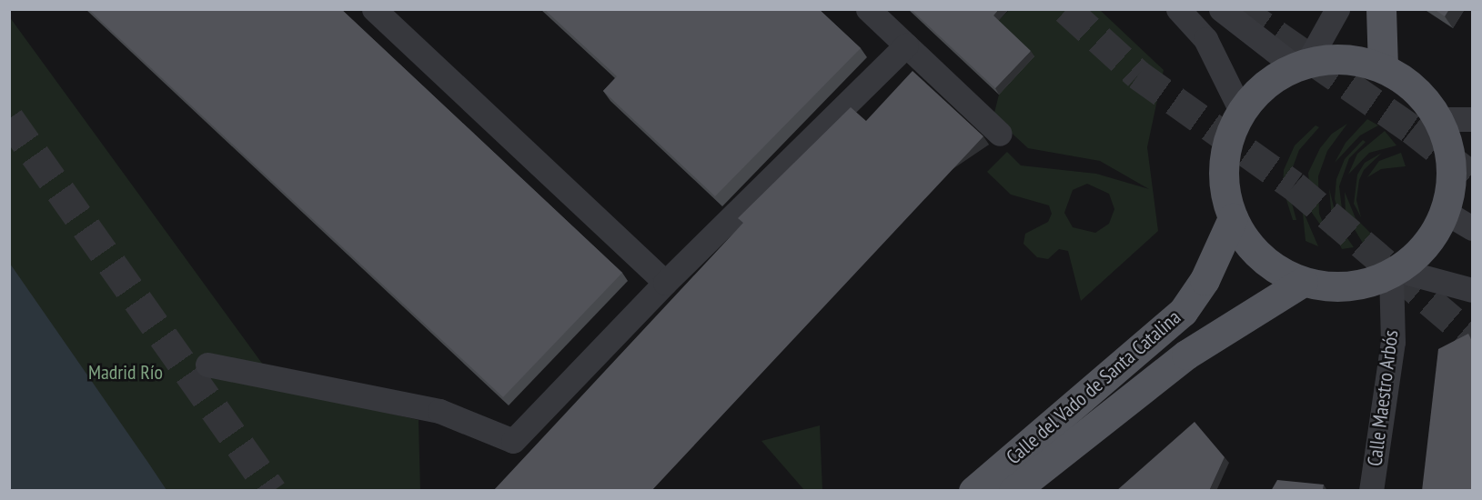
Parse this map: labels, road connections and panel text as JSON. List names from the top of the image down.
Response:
{
  "streets": {
    "main road": ["Calle del Vado de Santa Catalina"],
    "street": ["Calle Maestro Arbós"]
  },
  "parks": ["Madrid Río"]
}
